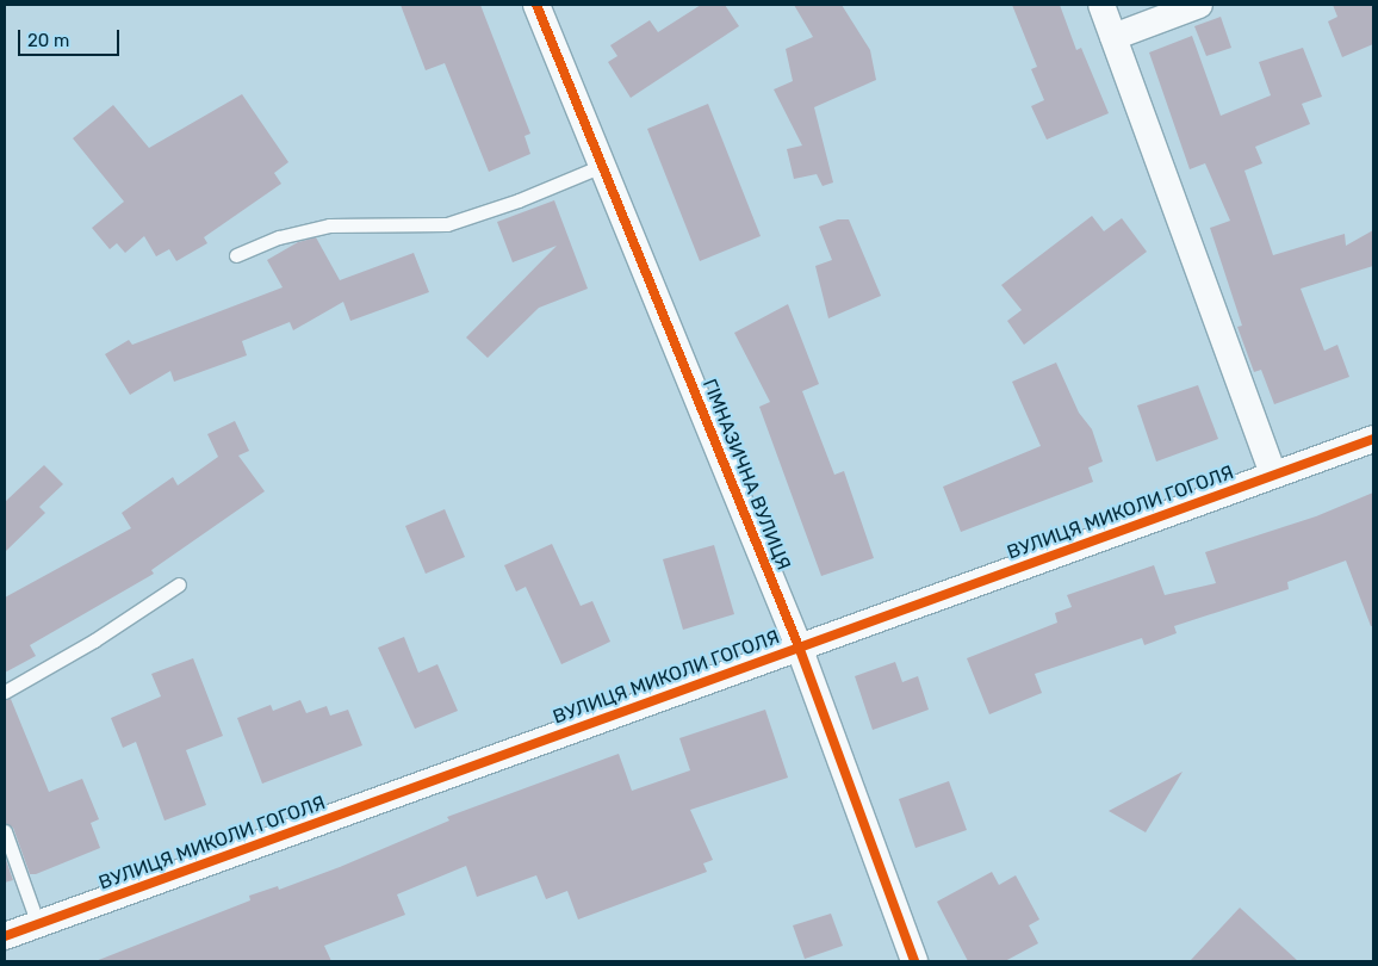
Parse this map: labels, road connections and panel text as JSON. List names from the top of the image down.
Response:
{
  "streets": {
    "street": ["ГІМНАЗИЧНА ВУЛИЦЯ", "ВУЛИЦЯ МИКОЛИ ГОГОЛЯ"]
  },
  "crossings": [
    ["ГІМНАЗИЧНА ВУЛИЦЯ", "ВУЛИЦЯ МИКОЛИ ГОГОЛЯ"]
  ],
  "scale_bar": "20 m"
}
